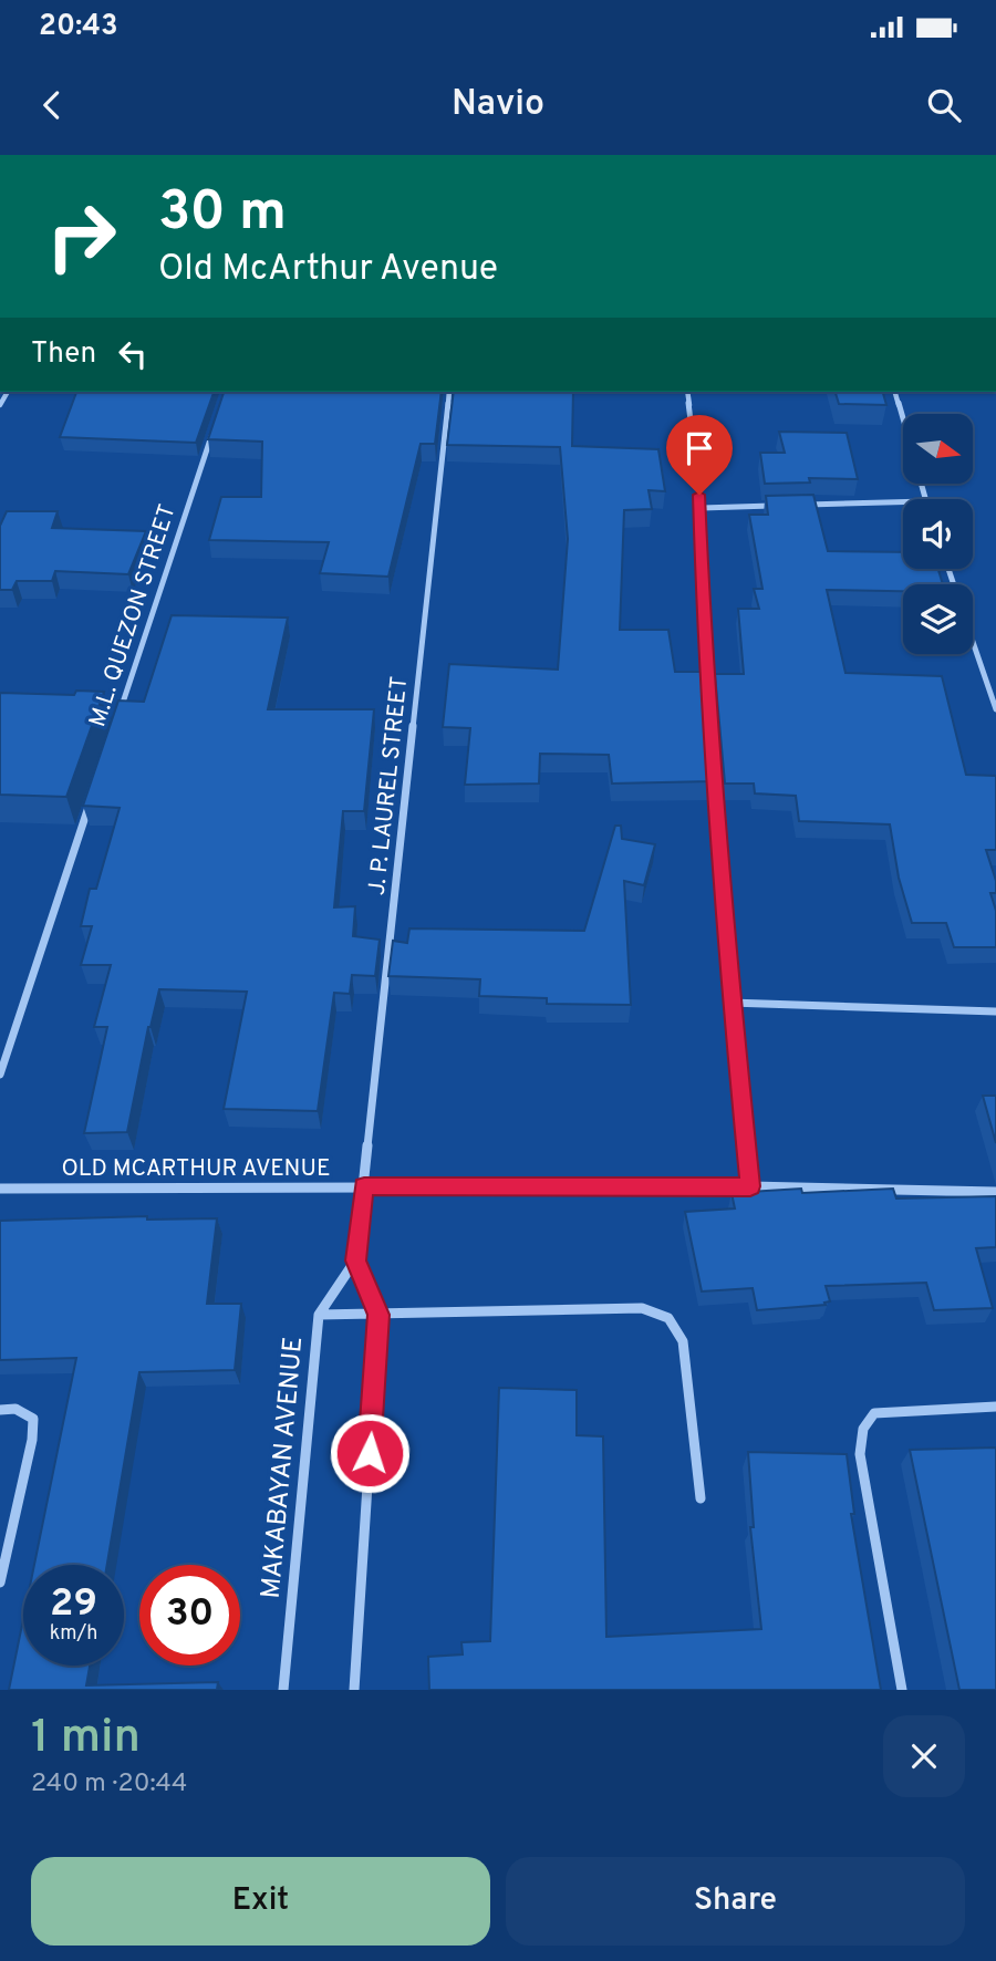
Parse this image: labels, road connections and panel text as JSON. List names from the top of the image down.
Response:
{
  "streets": {
    "street": [
      "M.L. QUEZON STREET",
      "J. P. LAUREL STREET",
      "OLD MCARTHUR AVENUE",
      "MAKABAYAN AVENUE"
    ]
  },
  "crossings": [
    ["J. P. LAUREL STREET", "OLD MCARTHUR AVENUE"],
    ["J. P. LAUREL STREET", "MAKABAYAN AVENUE"],
    ["OLD MCARTHUR AVENUE", "MAKABAYAN AVENUE"]
  ],
  "north": "right",
  "page": {
    "status": "20:43",
    "header": "Navio",
    "turn": ["30 m", "Old McArthur Avenue"],
    "then": "Then",
    "speed": "29 km/h",
    "limit": "30",
    "heading": ["1 min", "240 m · 20:44"],
    "buttons": ["Exit", "Share"]
  }
}
